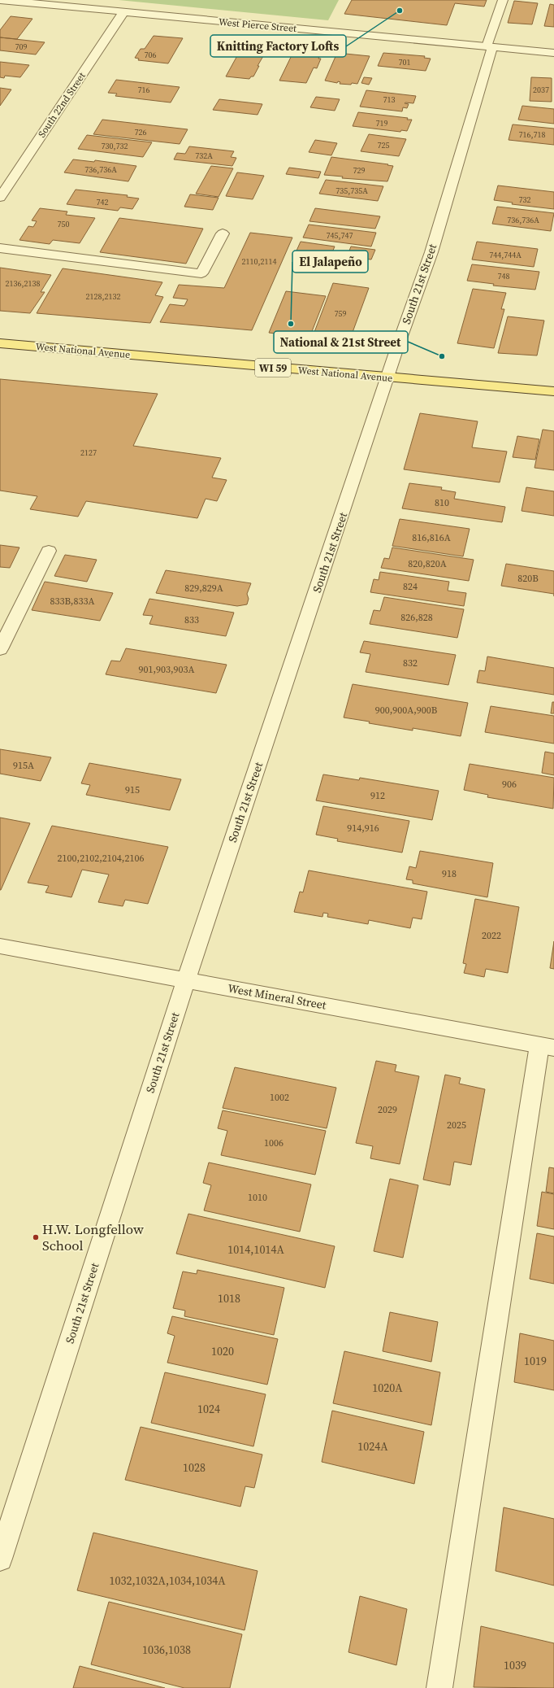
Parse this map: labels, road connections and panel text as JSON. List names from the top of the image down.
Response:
{
  "streets": {
    "main road": ["West National Avenue", "WI 59"],
    "street": [
      "West Pierce Street",
      "South 22nd Street",
      "South 21st Street",
      "West Mineral Street"
    ]
  },
  "crossings": [
    ["West Pierce Street", "South 22nd Street"],
    ["West Pierce Street", "South 21st Street"],
    ["South 21st Street", "West National Avenue"],
    ["South 21st Street", "West Mineral Street"]
  ],
  "places": [
    "Knitting Factory Lofts",
    "El Jalapeño",
    "National & 21st Street",
    "H.W. Longfellow School"
  ],
  "house_numbers": [
    "709",
    "706",
    "701",
    "716",
    "2037",
    "713",
    "719",
    "726",
    "716,718",
    "725",
    "730,732",
    "732A",
    "736,736A",
    "729",
    "735,735A",
    "732",
    "742",
    "736,736A",
    "750",
    "745,747",
    "744,744A",
    "2110,2114",
    "748",
    "2136,2138",
    "2128,2132",
    "759",
    "2127",
    "810",
    "816,816A",
    "820,820A",
    "820B",
    "824",
    "829,829A",
    "833B,833A",
    "826,828",
    "833",
    "832",
    "901,903,903A",
    "900,900A,900B",
    "915A",
    "906",
    "915",
    "912",
    "914,916",
    "2100,2102,2104,2106",
    "918",
    "2022",
    "1002",
    "2029",
    "2025",
    "1006",
    "1010",
    "1014,1014A",
    "1018",
    "1020",
    "1019",
    "1020A",
    "1024",
    "1024A",
    "1028",
    "1032,1032A,1034,1034A",
    "1036,1038",
    "1039"
  ]
}
